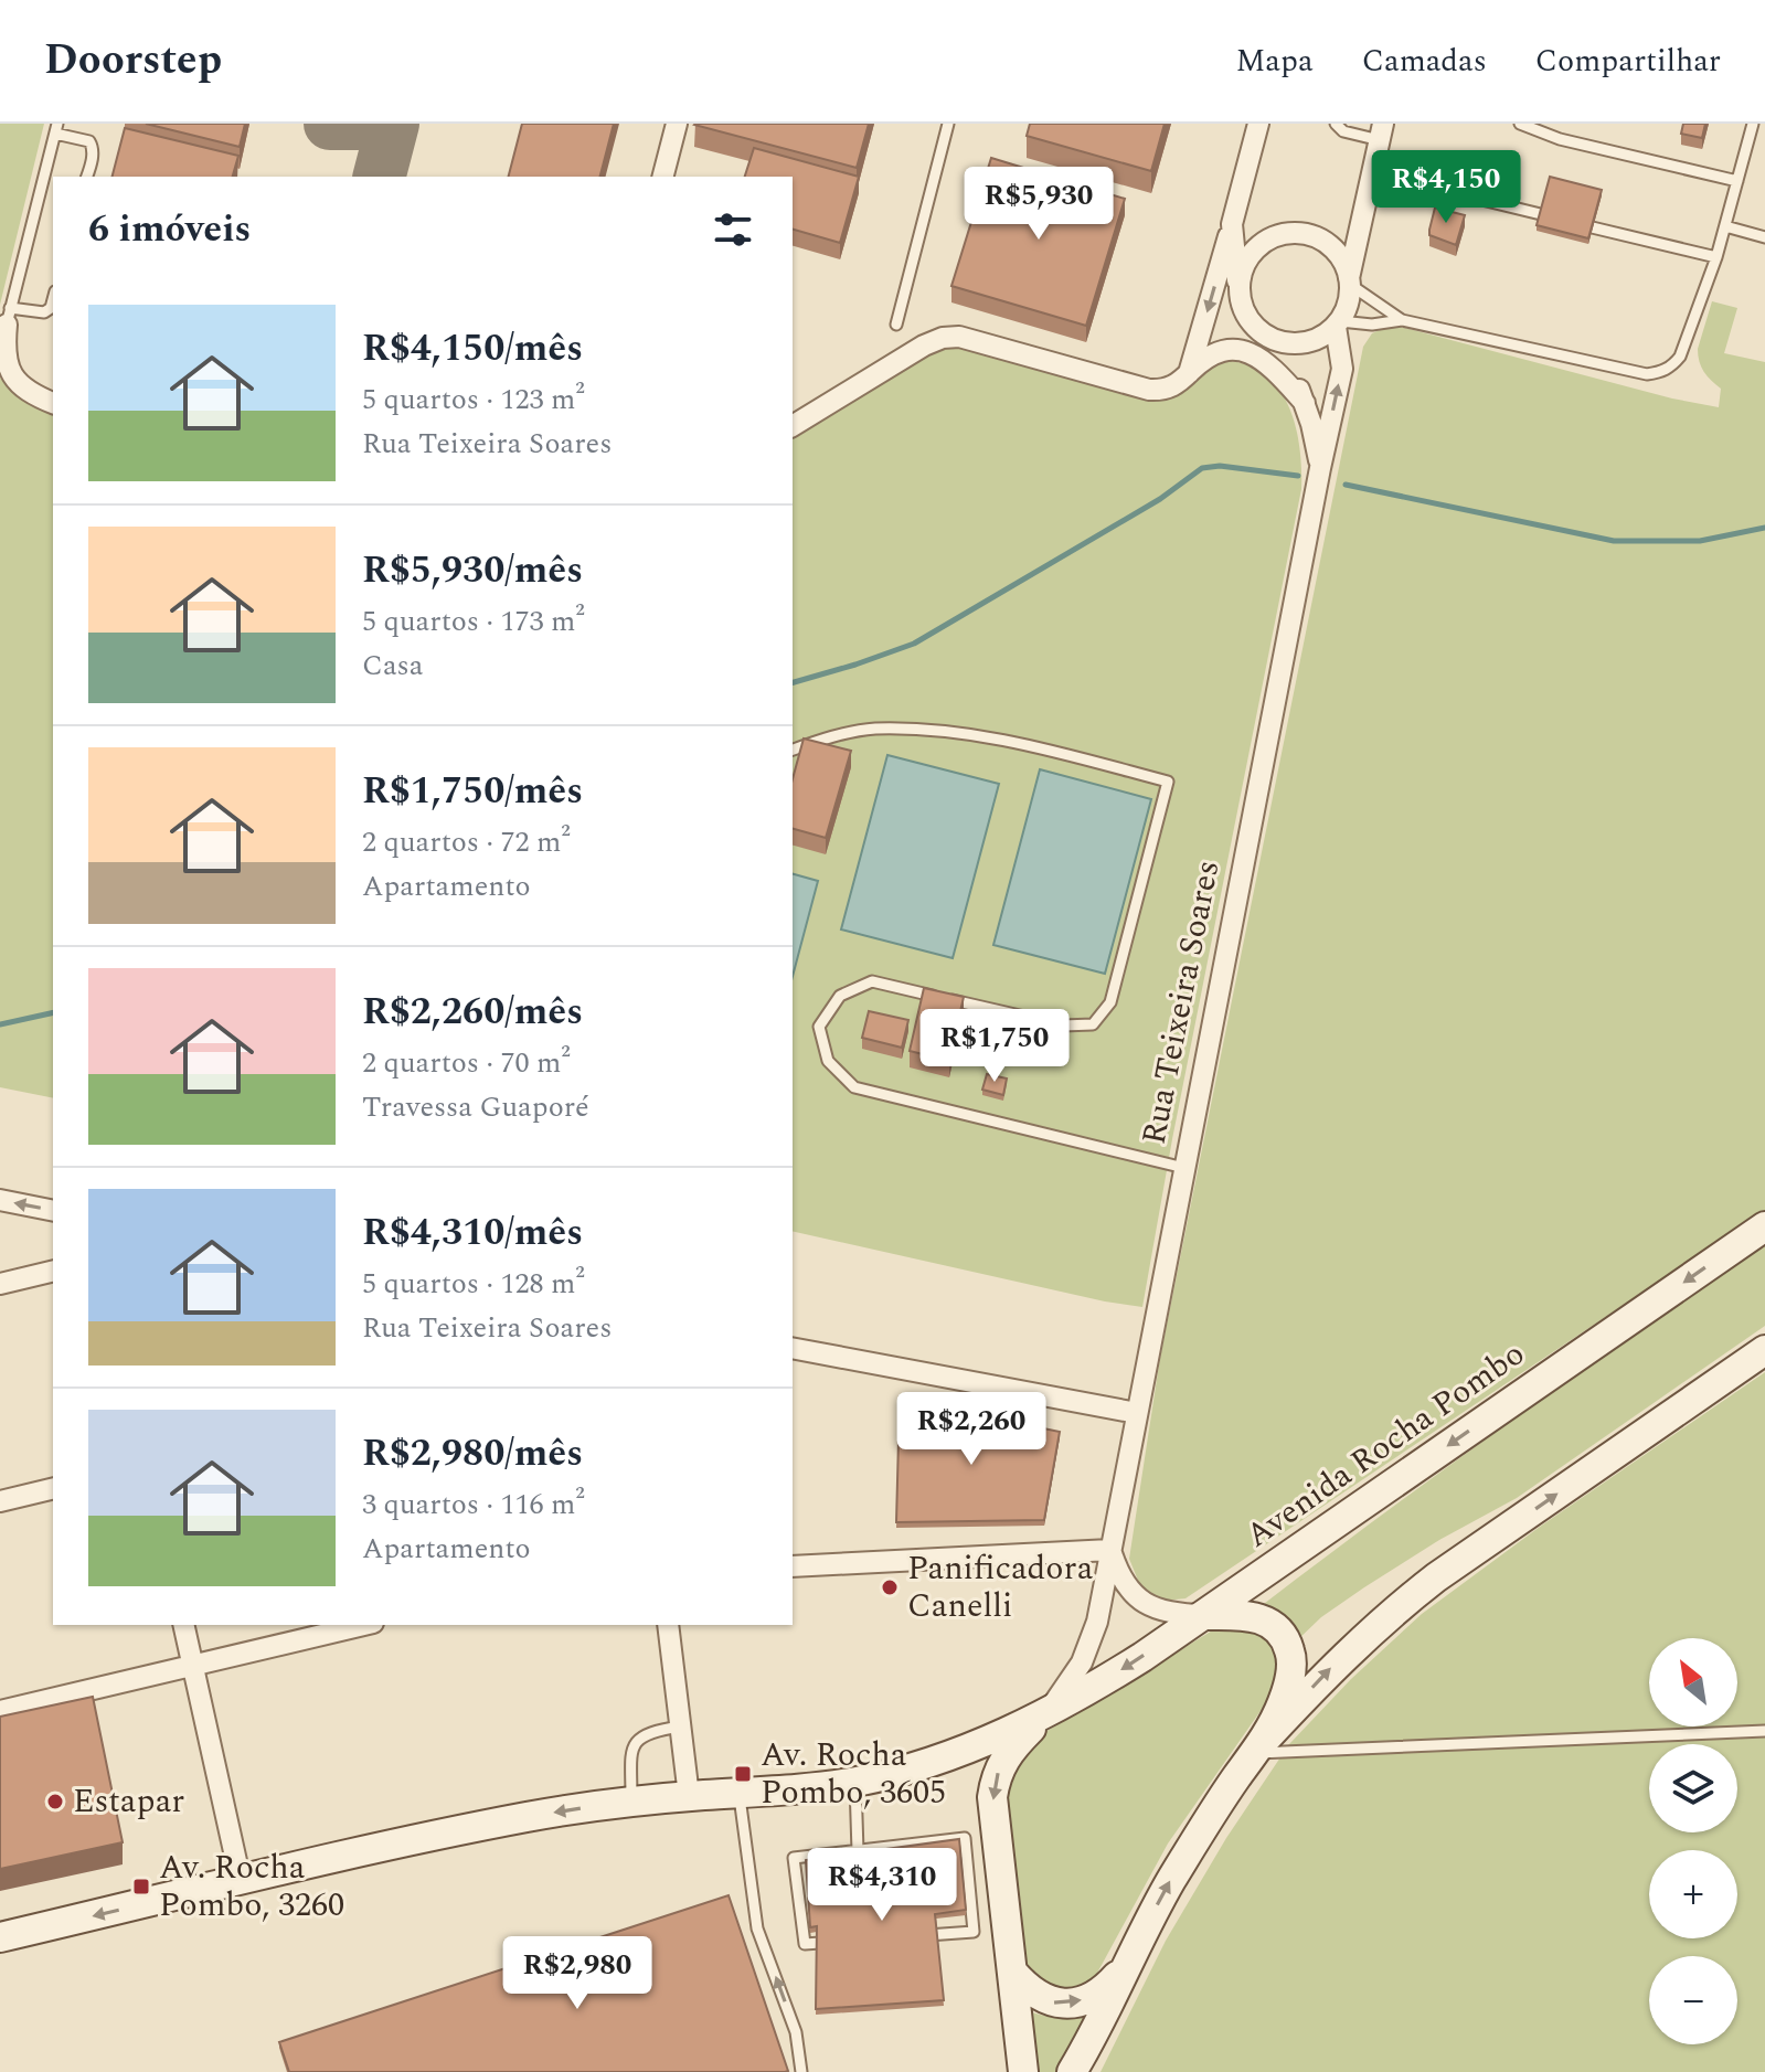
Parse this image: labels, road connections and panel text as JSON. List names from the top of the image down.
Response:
{
  "streets": {
    "main road": ["Rua Teixeira Soares", "Avenida Rocha Pombo"]
  },
  "crossings": [
    ["Rua Teixeira Soares", "Avenida Rocha Pombo"]
  ],
  "places": {
    "other": ["Panificadora Canelli", "Estapar"],
    "transit": ["Av. Rocha Pombo, 3605", "Av. Rocha Pombo, 3260"]
  },
  "north": "top left",
  "page": {
    "header": "Doorstep",
    "nav": ["Mapa", "Camadas", "Compartilhar"],
    "price": [
      "R$4,150",
      "R$5,930",
      "R$1,750",
      "R$2,260",
      "R$4,310",
      "R$2,980"
    ],
    "heading": "6 imóveis",
    "list": [
      {
        "name": "R$4,150/mês",
        "note": "5 quartos · 123 m² · Rua Teixeira Soares"
      },
      {
        "name": "R$5,930/mês",
        "note": "5 quartos · 173 m² · Casa"
      },
      {
        "name": "R$1,750/mês",
        "note": "2 quartos · 72 m² · Apartamento"
      },
      {
        "name": "R$2,260/mês",
        "note": "2 quartos · 70 m² · Travessa Guaporé"
      },
      {
        "name": "R$4,310/mês",
        "note": "5 quartos · 128 m² · Rua Teixeira Soares"
      },
      {
        "name": "R$2,980/mês",
        "note": "3 quartos · 116 m² · Apartamento"
      }
    ],
    "map_buttons": ["+", "−"]
  }
}
